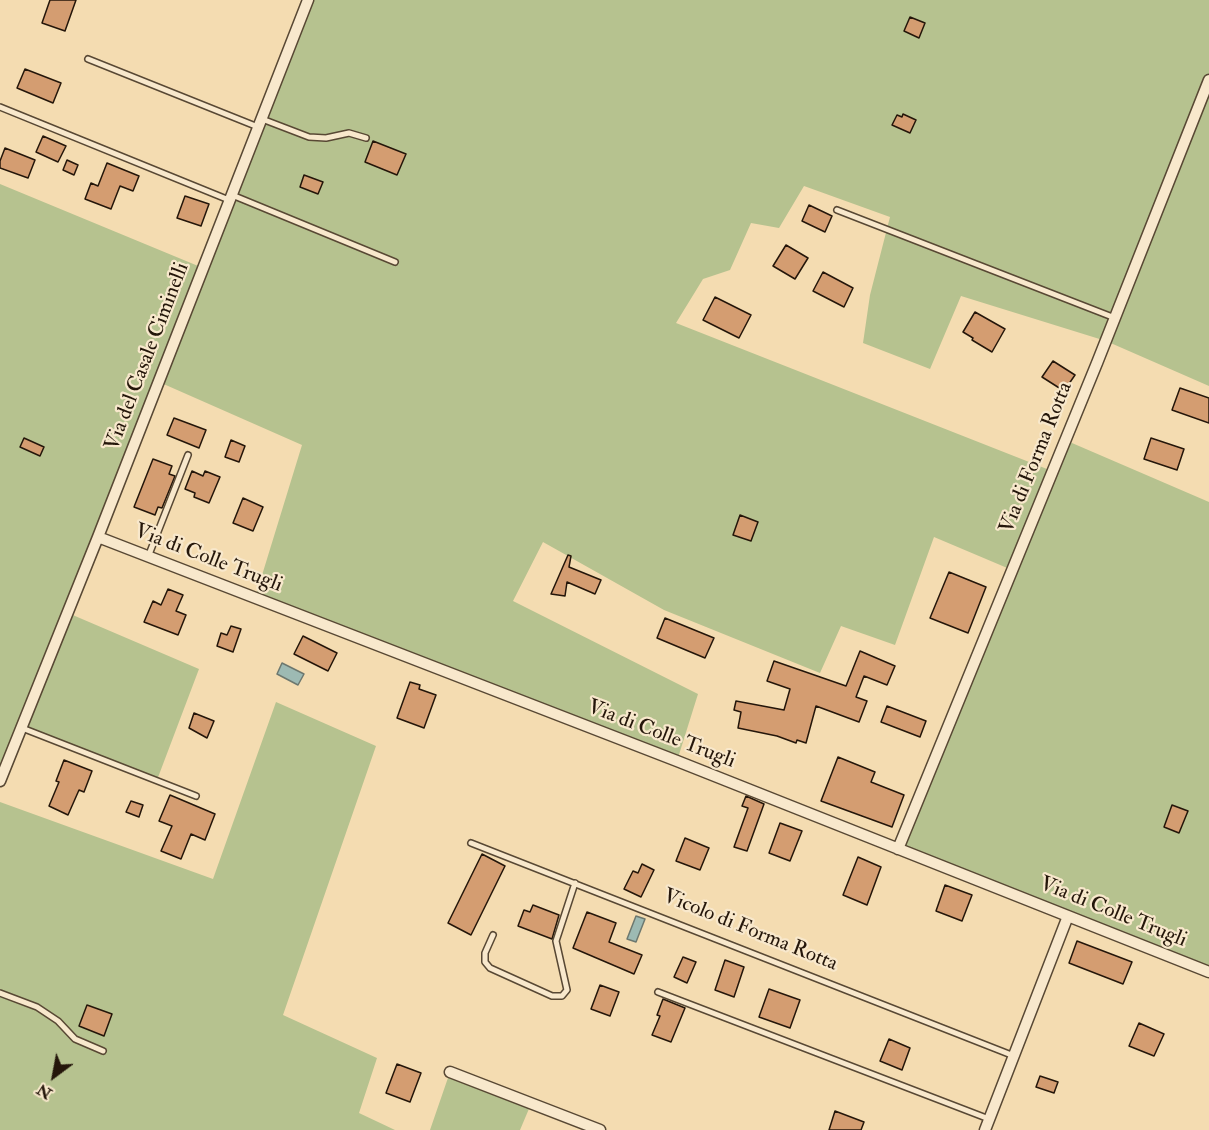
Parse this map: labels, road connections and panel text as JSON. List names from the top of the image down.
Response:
{
  "streets": {
    "street": ["Via del Casale Ciminelli", "Via di Forma Rotta", "Via di Colle Trugli"],
    "lane": ["Vicolo di Forma Rotta"]
  },
  "crossings": [
    ["Via del Casale Ciminelli", "Via di Colle Trugli"],
    ["Via di Forma Rotta", "Via di Colle Trugli"]
  ],
  "north": "bottom left"
}
